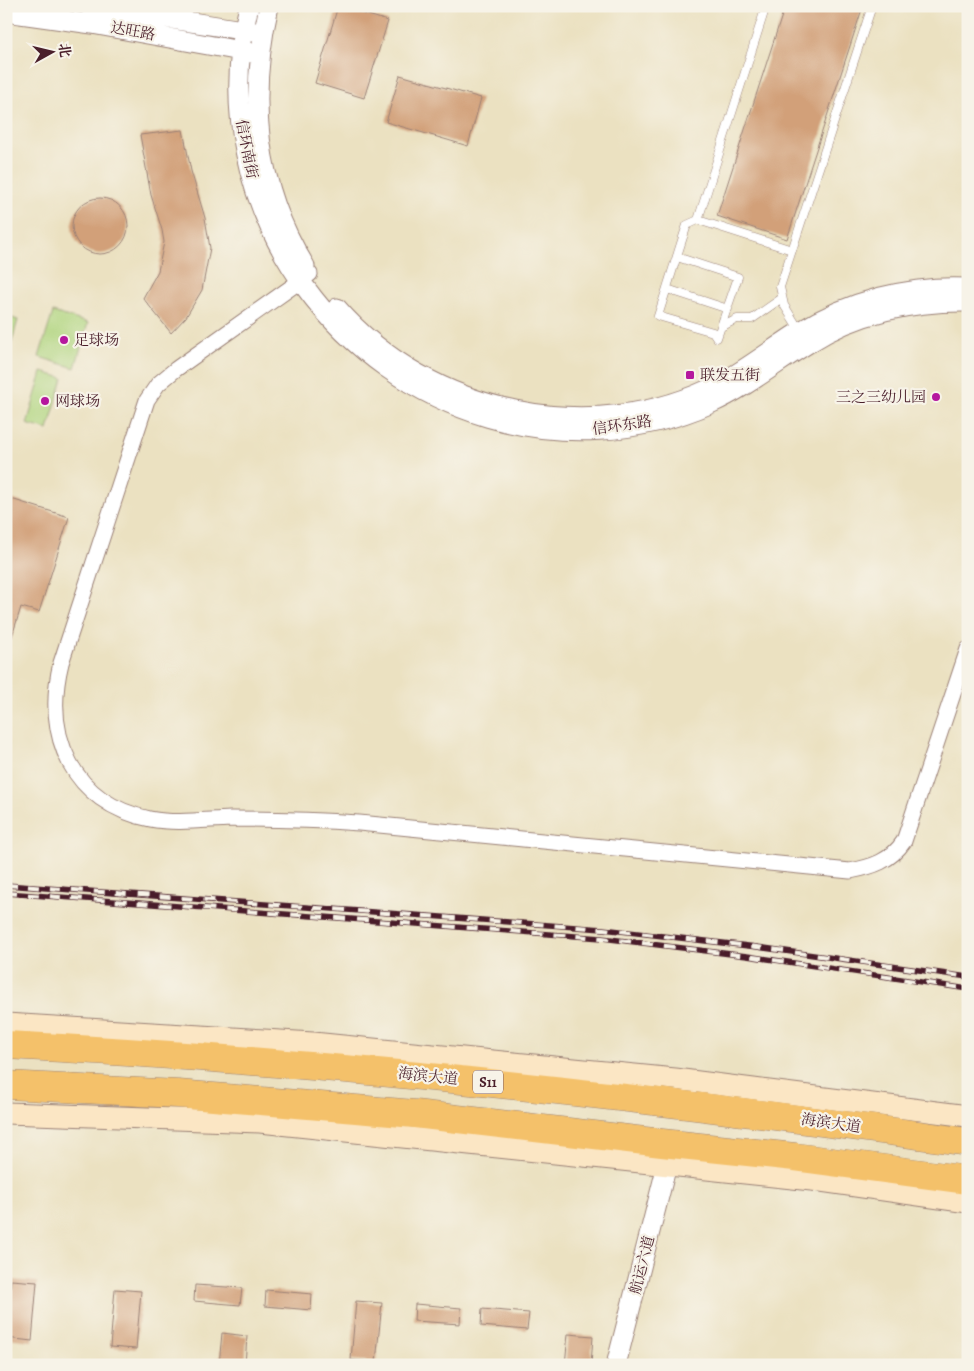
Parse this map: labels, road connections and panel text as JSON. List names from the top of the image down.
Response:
{
  "streets": {
    "highway": ["海滨大道", "S11"],
    "street": [
      "达旺路",
      "信环南街",
      "信环东路",
      "航运六道"
    ]
  },
  "crossings": [
    ["达旺路", "信环南街"],
    ["信环南街", "信环东路"]
  ],
  "places": {
    "other": ["足球场", "三之三幼儿园", "网球场"],
    "transit": ["联发五街"]
  },
  "north": "right"
}
